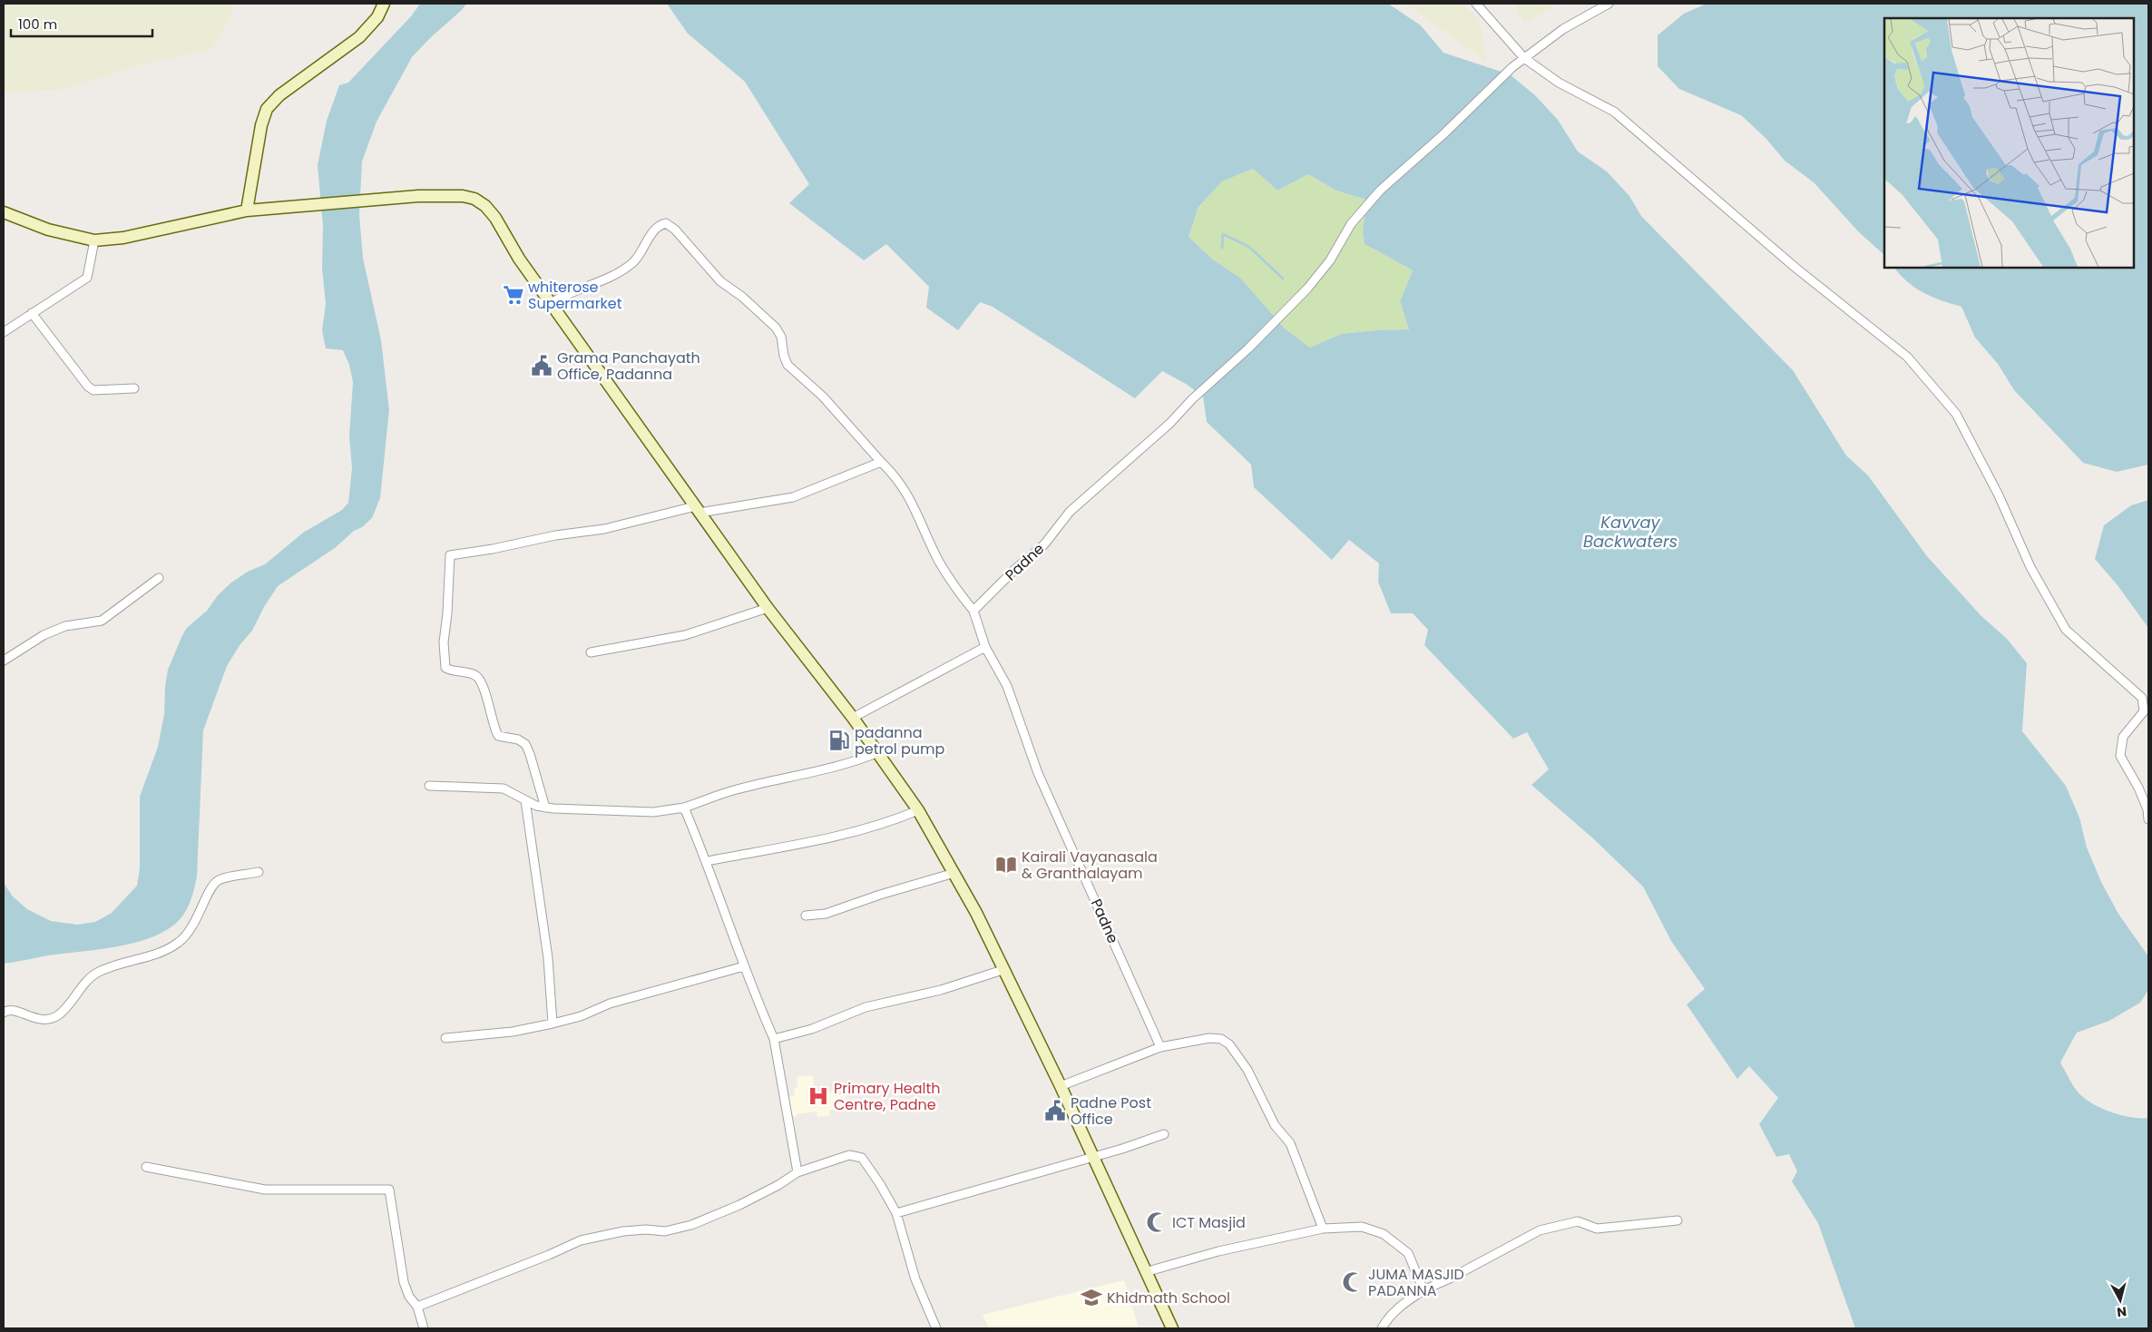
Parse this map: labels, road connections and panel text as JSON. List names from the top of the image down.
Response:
{
  "streets": {
    "street": ["Padne"]
  },
  "water": ["Kavvay Backwaters"],
  "places": {
    "supermarket": ["whiterose Supermarket"],
    "public building": ["Grama Panchayath Office, Padanna", "Padne Post Office"],
    "fuel station": ["padanna petrol pump"],
    "library": ["Kairali Vayanasala & Granthalayam"],
    "hospital": ["Primary Health Centre, Padne"],
    "mosque": ["ICT Masjid", "JUMA MASJID PADANNA"],
    "school or university": ["Khidmath School"]
  },
  "scale_bar": "100 m",
  "north": "bottom"
}
